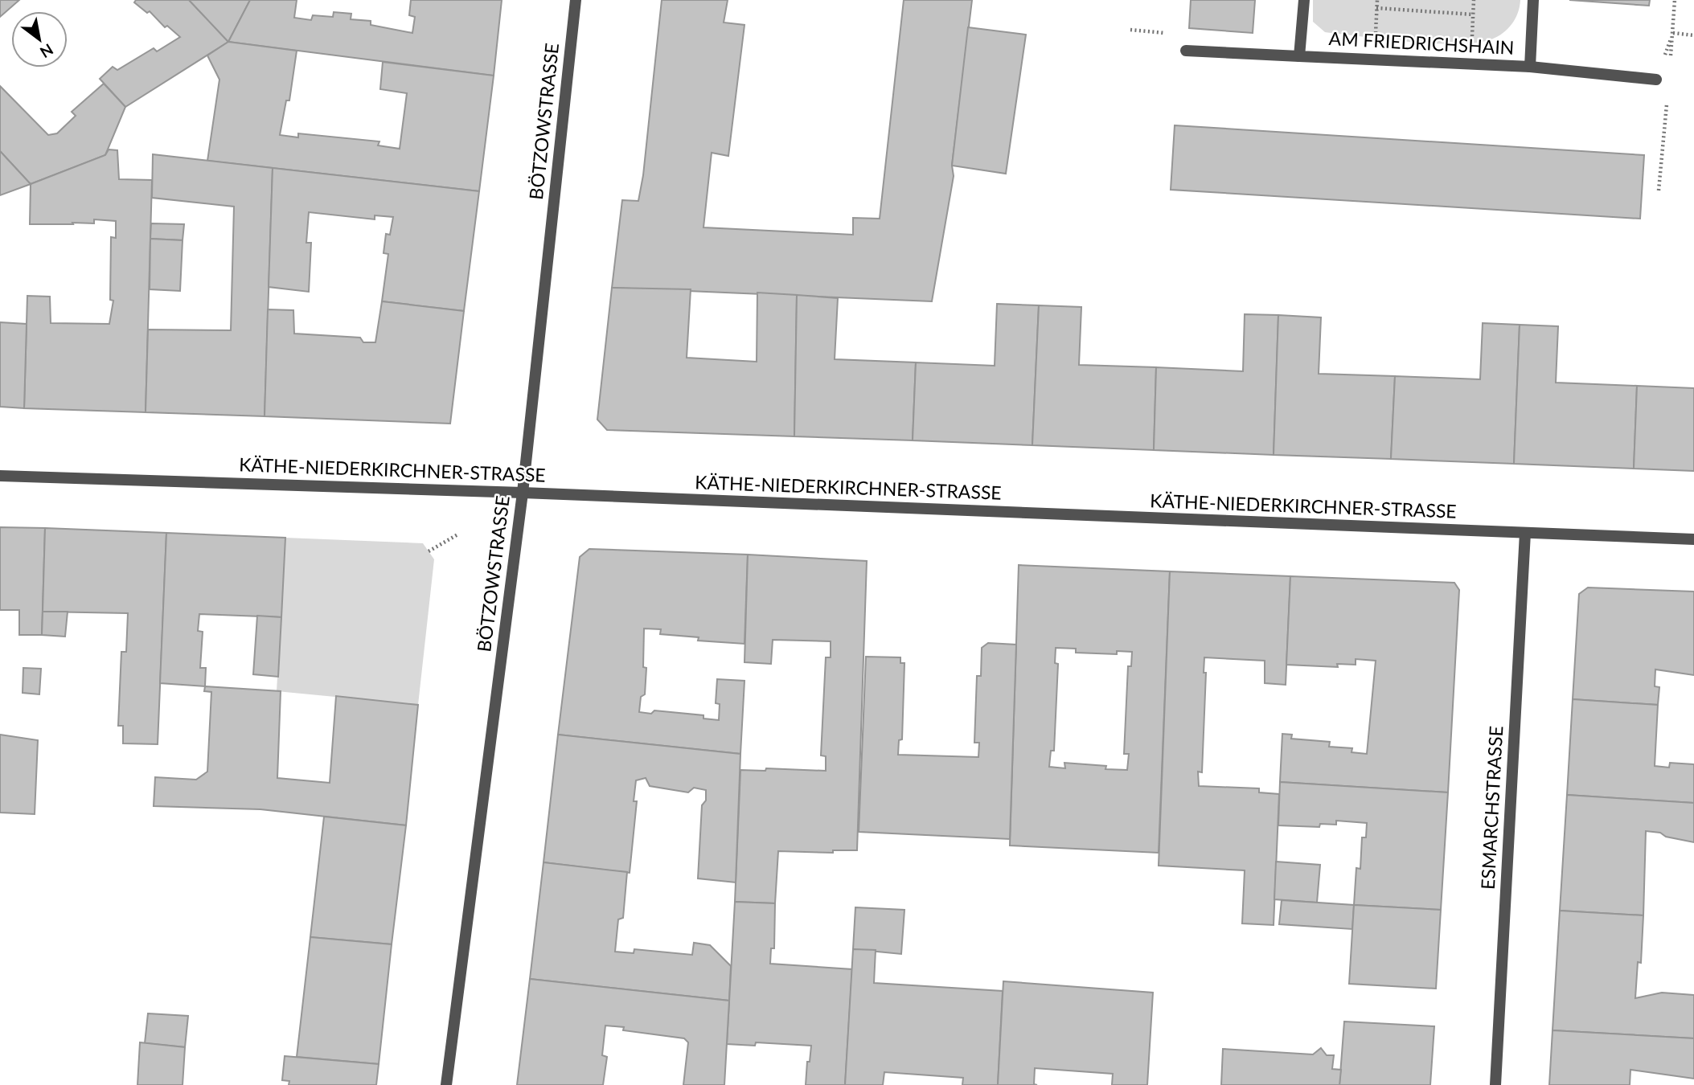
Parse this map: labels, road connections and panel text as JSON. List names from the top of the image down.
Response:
{
  "streets": {
    "street": [
      "AM FRIEDRICHSHAIN",
      "BÖTZOWSTRASSE",
      "KÄTHE-NIEDERKIRCHNER-STRASSE",
      "ESMARCHSTRASSE"
    ]
  },
  "crossings": [
    ["BÖTZOWSTRASSE", "KÄTHE-NIEDERKIRCHNER-STRASSE"],
    ["KÄTHE-NIEDERKIRCHNER-STRASSE", "ESMARCHSTRASSE"]
  ],
  "north": "bottom right"
}
